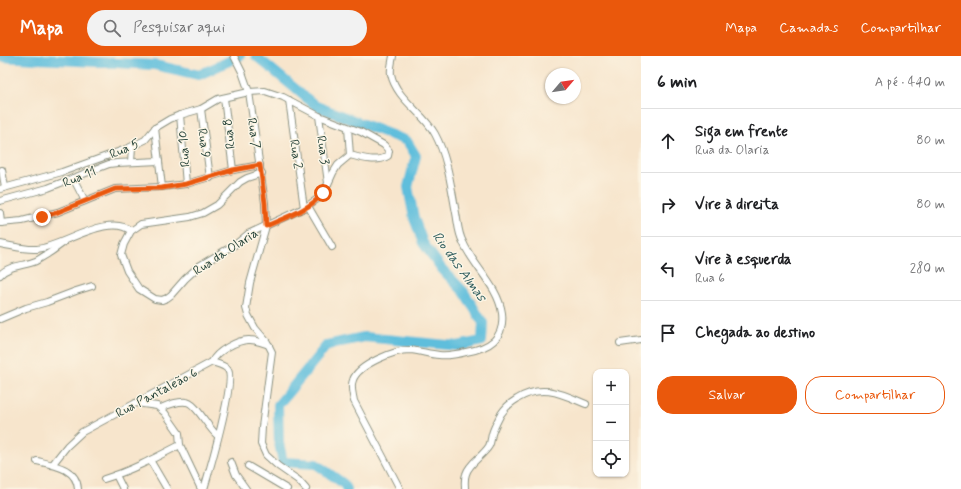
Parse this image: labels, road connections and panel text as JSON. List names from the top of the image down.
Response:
{
  "streets": {
    "street": [
      "Rua 7",
      "Rua 8",
      "Rua 9",
      "Rua 5",
      "Rua 10",
      "Rua 3",
      "Rua 2",
      "Rua 11",
      "Rua da Olaria",
      "Rua Pantaleão 6"
    ]
  },
  "crossings": [
    ["Rua 7", "Rua 5"],
    ["Rua 7", "Rua da Olaria"],
    ["Rua 7", "Rua Pantaleão 6"],
    ["Rua 8", "Rua 5"],
    ["Rua 9", "Rua 5"],
    ["Rua 5", "Rua 10"],
    ["Rua 5", "Rua 3"],
    ["Rua 5", "Rua 2"],
    ["Rua 5", "Rua da Olaria"],
    ["Rua 3", "Rua da Olaria"],
    ["Rua 2", "Rua da Olaria"]
  ],
  "water": ["Rio das Almas"],
  "north": "top right",
  "page": {
    "header": "Mapa",
    "search": "Pesquisar aqui",
    "nav": ["Mapa", "Camadas", "Compartilhar"],
    "heading": ["6 min", "A pé · 440 m"],
    "list": [
      ["Siga em frente", "Rua da Olaria", "80 m"],
      ["Vire à direita", "80 m"],
      ["Vire à esquerda", "Rua 6", "280 m"],
      "Chegada ao destino"
    ],
    "buttons": ["Salvar", "Compartilhar"],
    "map_buttons": ["+", "−"]
  }
}
